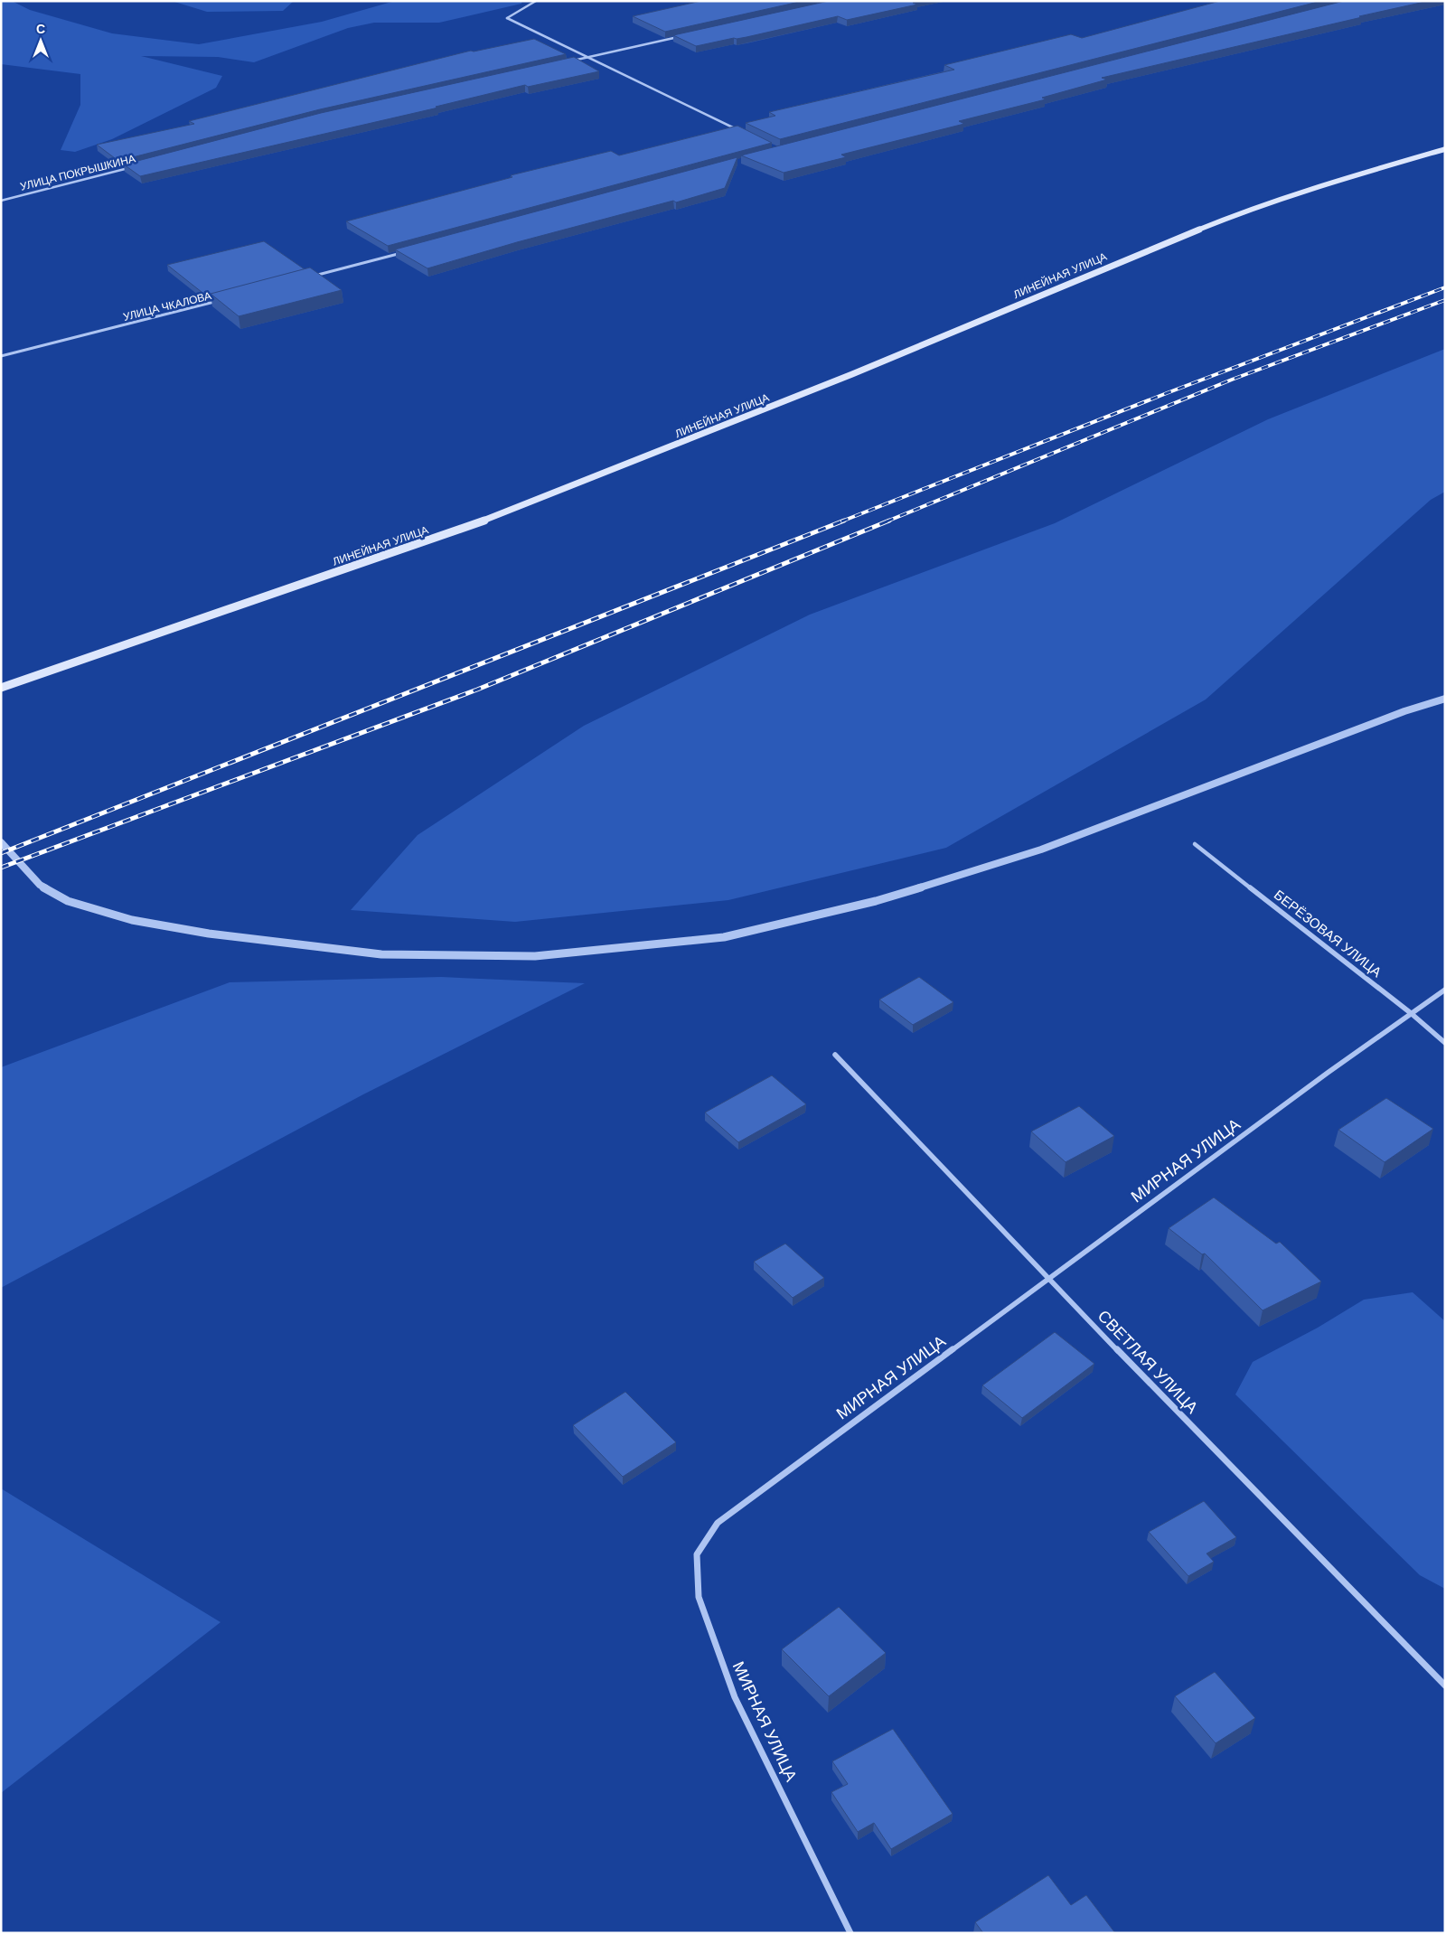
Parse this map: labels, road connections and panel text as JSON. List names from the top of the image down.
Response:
{
  "streets": {
    "main road": ["ЛИНЕЙНАЯ УЛИЦА"],
    "street": [
      "УЛИЦА ПОКРЫШКИНА",
      "УЛИЦА ЧКАЛОВА",
      "БЕРЁЗОВАЯ УЛИЦА",
      "МИРНАЯ УЛИЦА",
      "СВЕТЛАЯ УЛИЦА"
    ]
  },
  "crossings": [
    ["БЕРЁЗОВАЯ УЛИЦА", "МИРНАЯ УЛИЦА"],
    ["МИРНАЯ УЛИЦА", "СВЕТЛАЯ УЛИЦА"]
  ],
  "north": "top"
}
